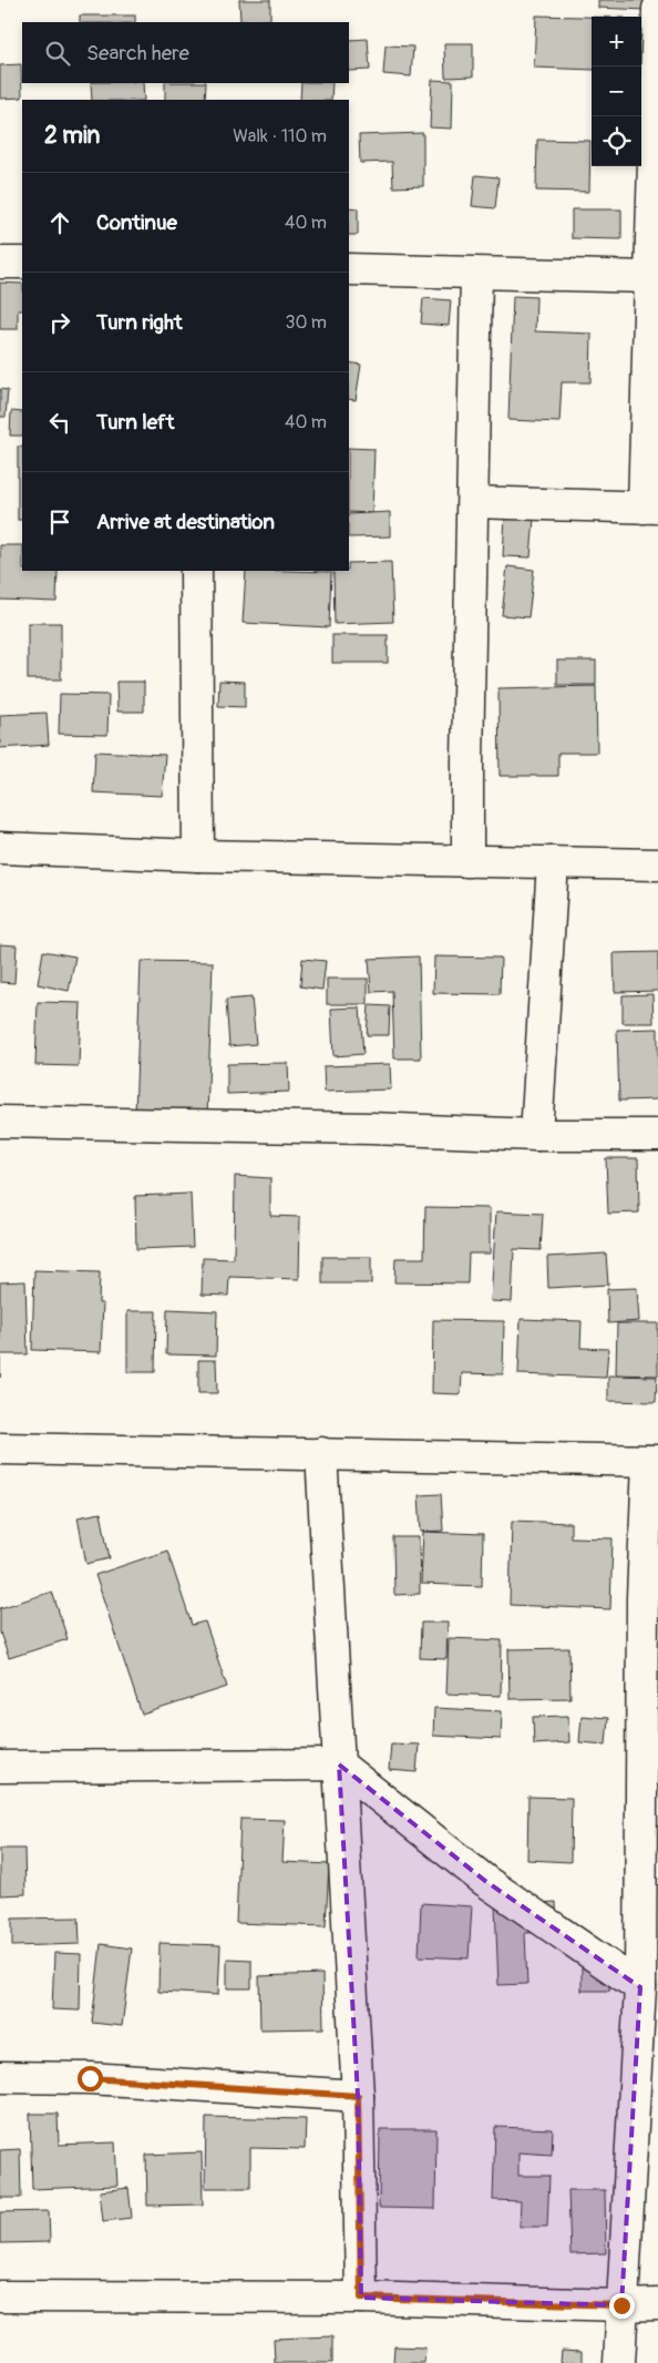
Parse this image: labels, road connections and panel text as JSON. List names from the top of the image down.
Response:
{
  "page": {
    "map_buttons": ["+", "−"],
    "search": "Search here",
    "heading": ["2 min", "Walk · 110 m"],
    "list": [
      ["Continue", "40 m"],
      ["Turn right", "30 m"],
      ["Turn left", "40 m"],
      "Arrive at destination"
    ]
  }
}
